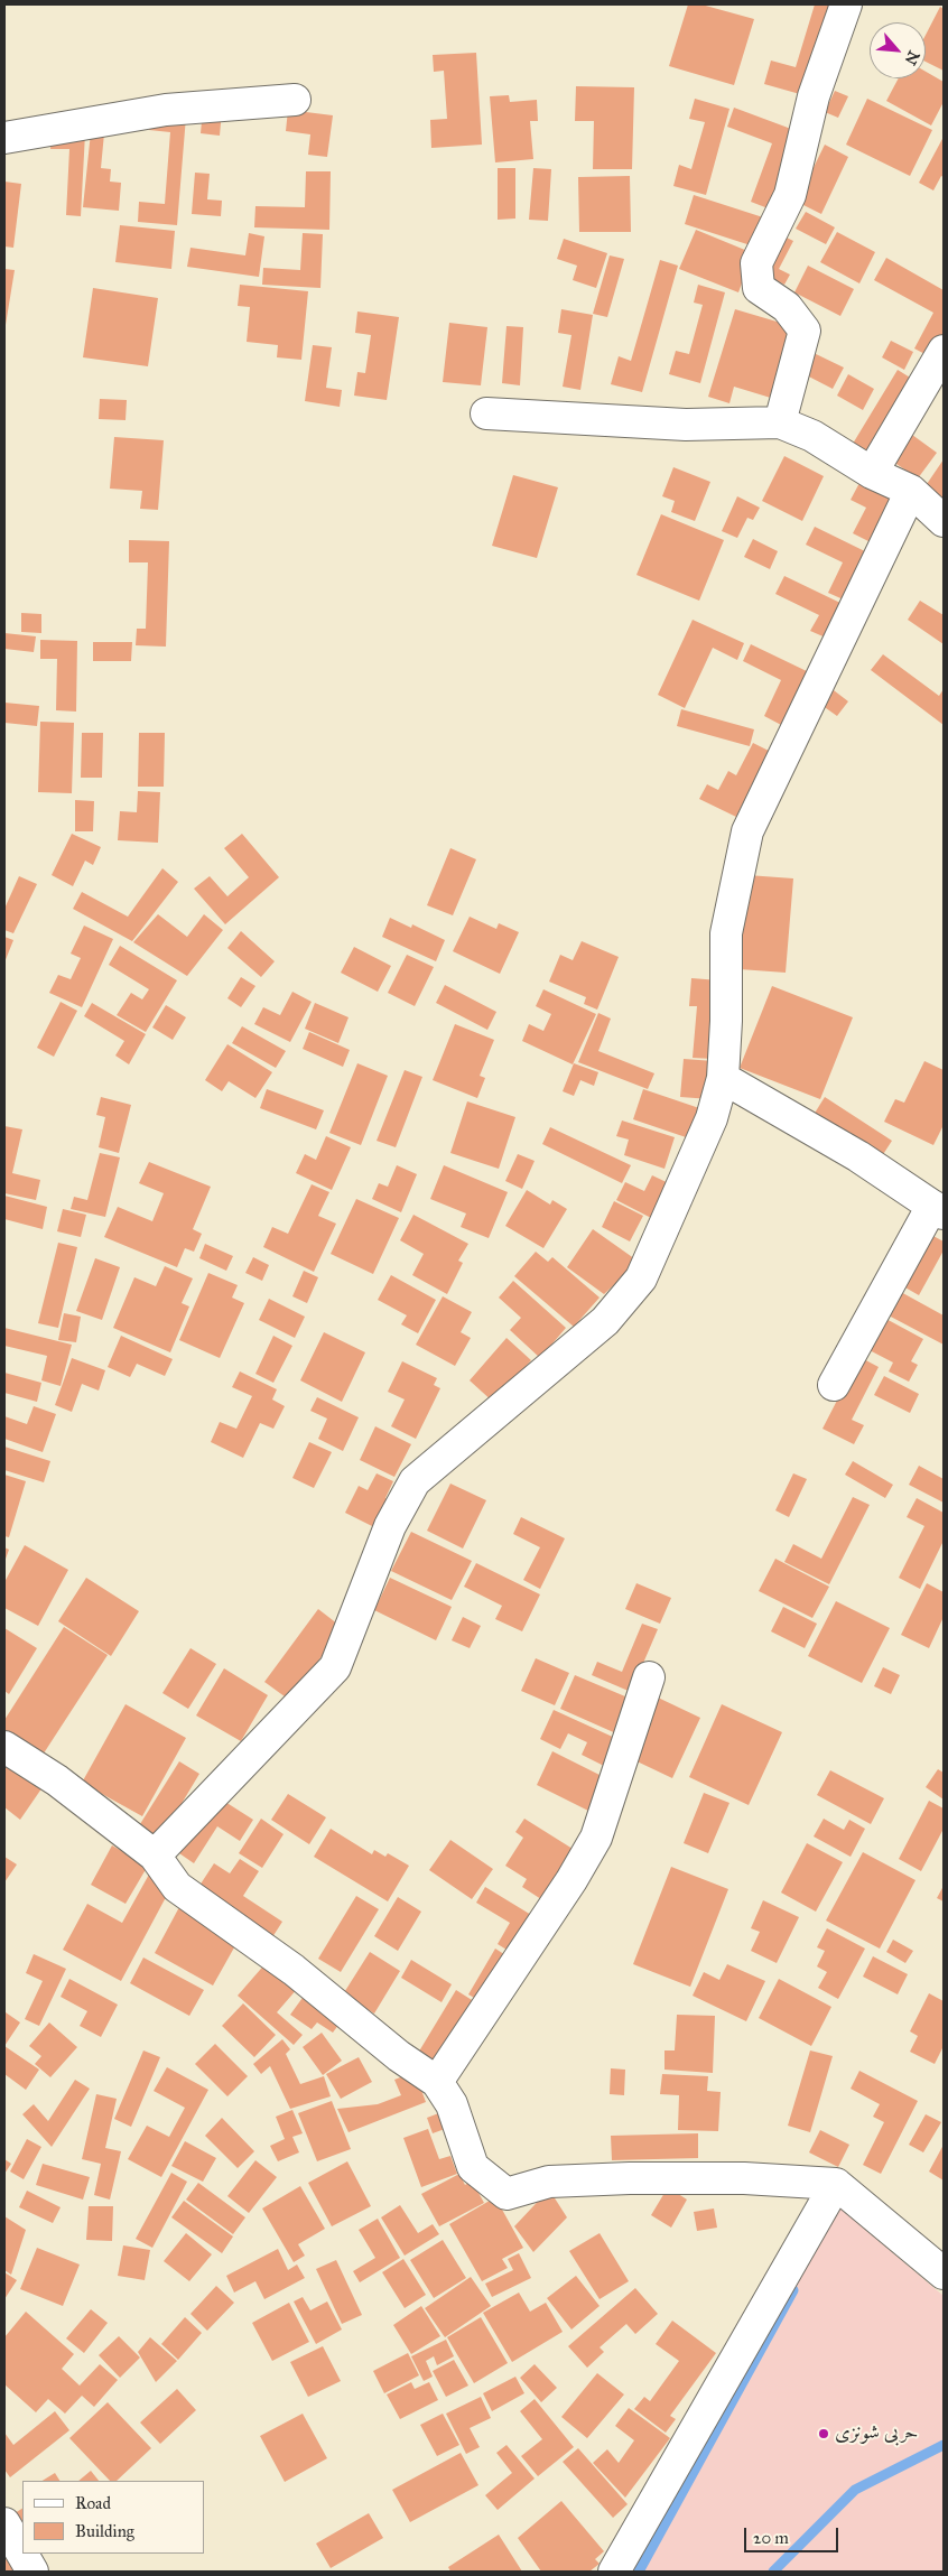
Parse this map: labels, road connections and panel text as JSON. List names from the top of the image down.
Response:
{
  "places": ["حربی شونزی"],
  "legend": ["Road", "Building"],
  "scale_bar": "20 m",
  "north": "bottom right"
}
